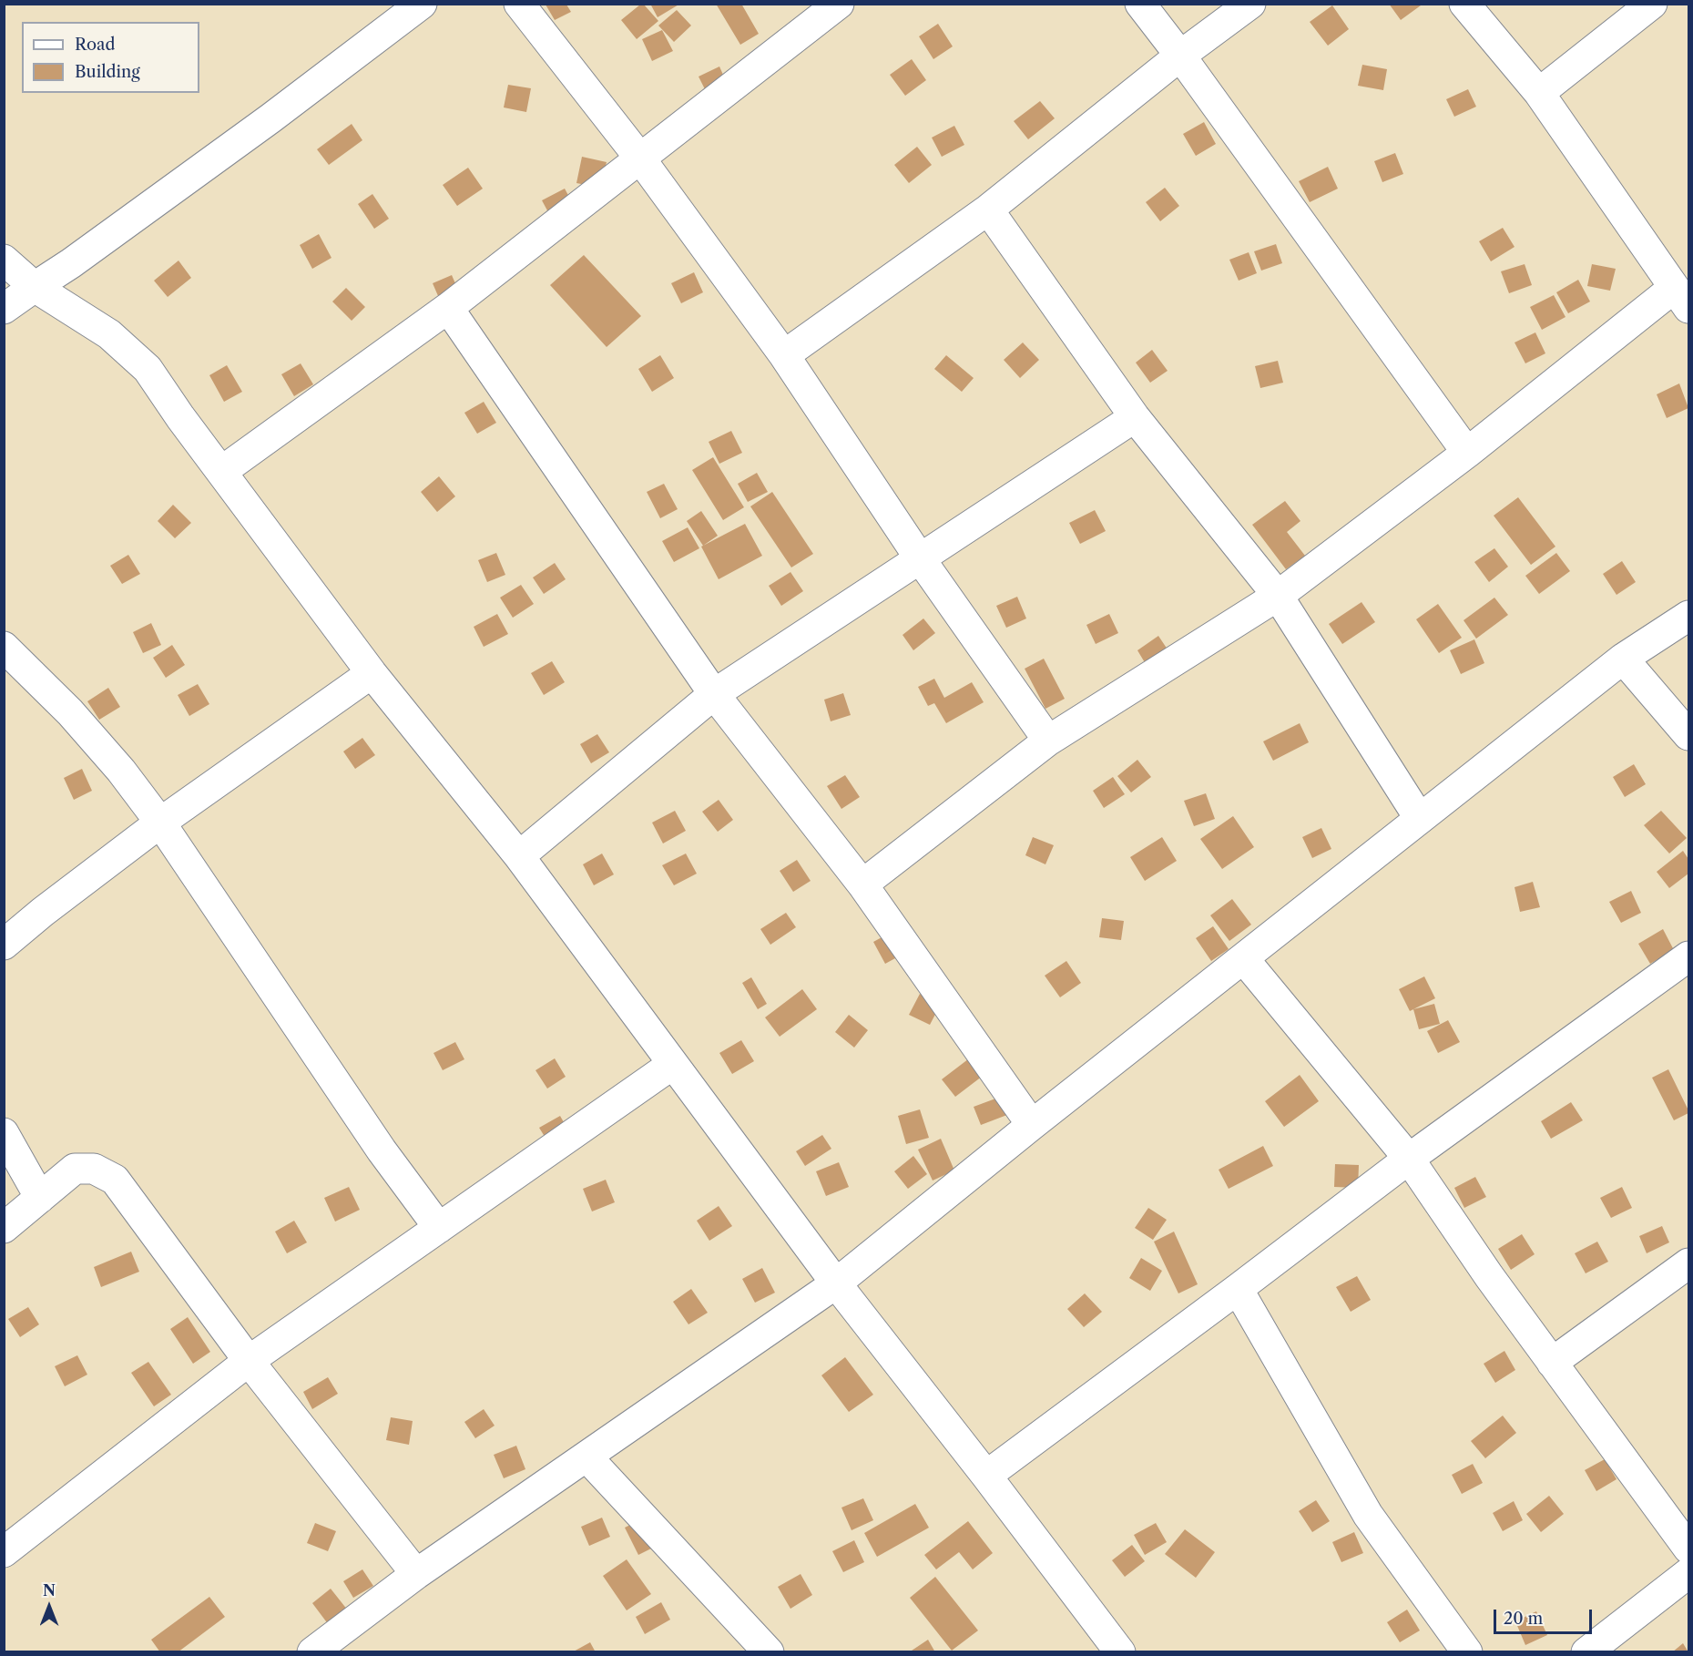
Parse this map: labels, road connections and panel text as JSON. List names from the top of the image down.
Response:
{
  "legend": ["Road", "Building"],
  "scale_bar": "20 m",
  "north": "top"
}
